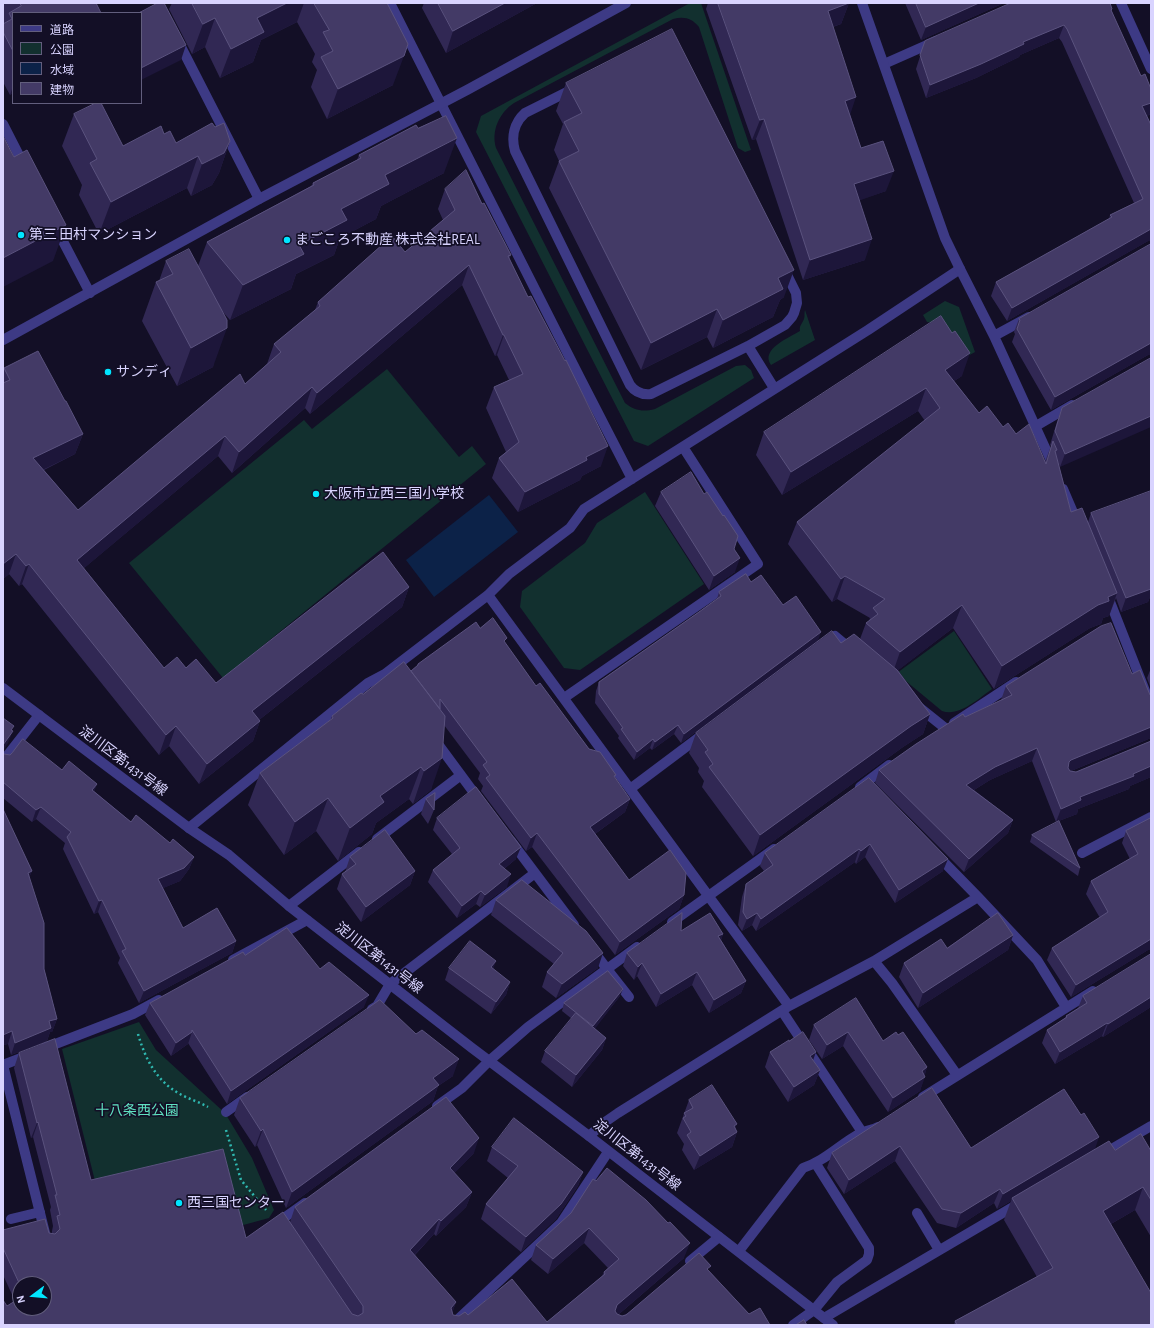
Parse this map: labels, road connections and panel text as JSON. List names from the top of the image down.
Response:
{
  "streets": {
    "street": ["淀川区第1431号線"]
  },
  "parks": ["十八条西公園"],
  "places": [
    "第三 田村マンション",
    "まごころ不動産 株式会社REAL",
    "サンディ",
    "大阪市立西三国小学校",
    "西三国センター"
  ],
  "legend": [
    "道路",
    "公園",
    "水域",
    "建物"
  ],
  "north": "left"
}
